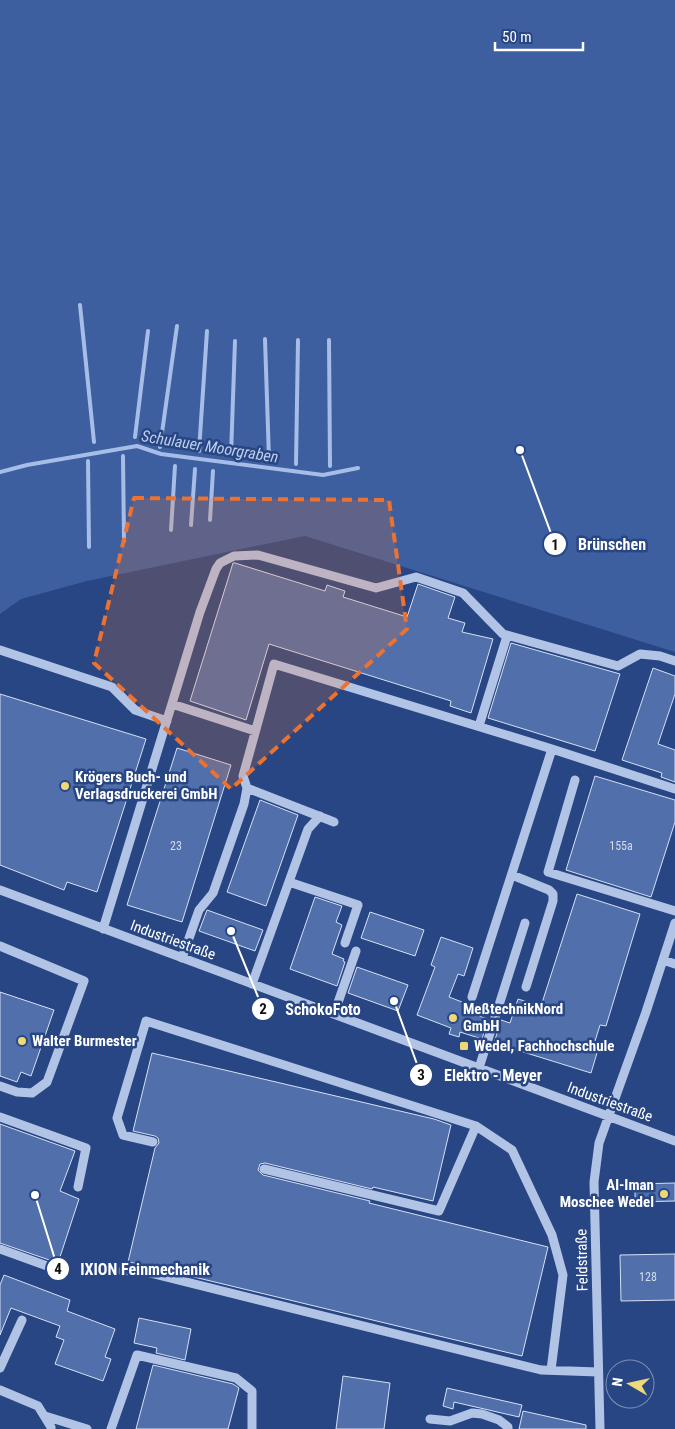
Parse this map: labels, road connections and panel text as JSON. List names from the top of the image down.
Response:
{
  "streets": {
    "street": ["Industriestraße", "Feldstraße"]
  },
  "crossings": [
    ["Industriestraße", "Feldstraße"]
  ],
  "water": ["Schulauer Moorgraben"],
  "places": {
    "other": [
      "Brünschen",
      "Krögers Buch- und Verlagsdruckerei GmbH",
      "SchokoFoto",
      "Elektro - Meyer",
      "MeßtechnikNord GmbH",
      "Walter Burmester",
      "Al-Iman Moschee Wedel",
      "IXION Feinmechanik"
    ],
    "transit": ["Wedel, Fachhochschule"]
  },
  "house_numbers": ["23", "155a", "128"],
  "scale_bar": "50 m",
  "north": "left"
}
